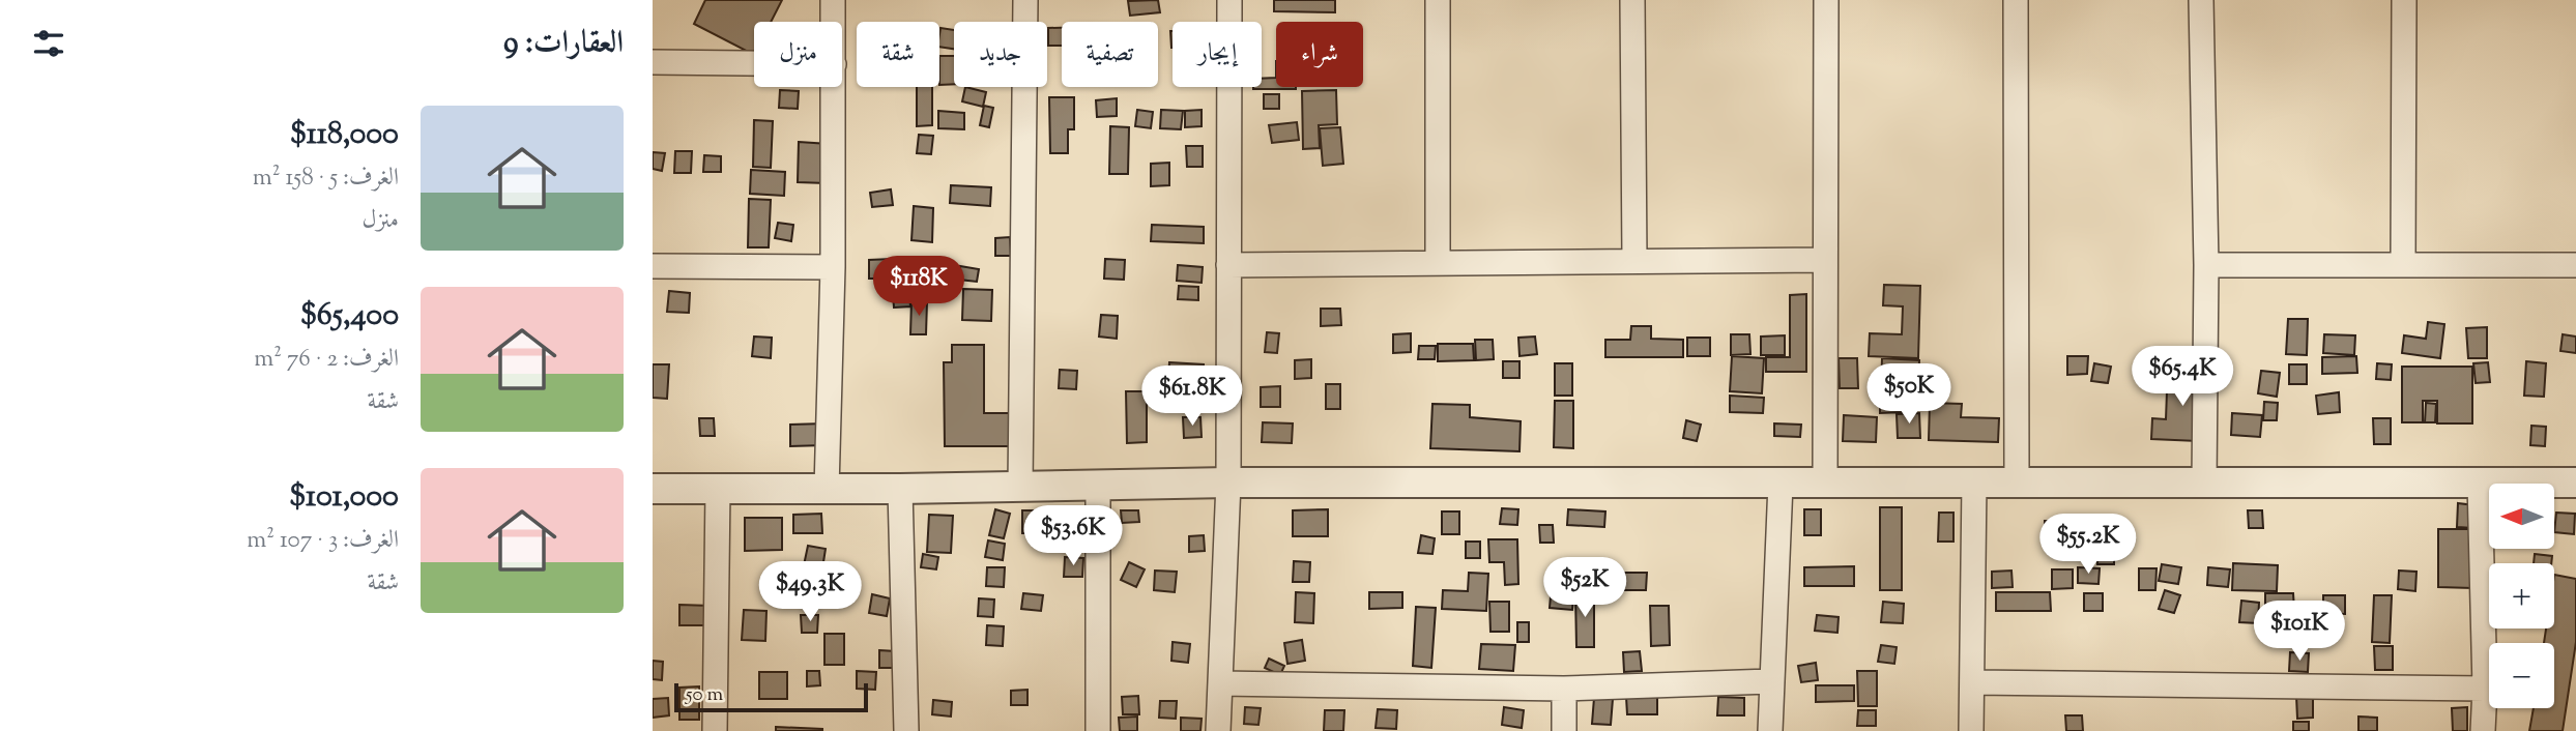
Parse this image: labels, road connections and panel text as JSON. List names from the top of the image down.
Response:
{
  "scale_bar": "50 m",
  "north": "left",
  "page": {
    "heading": "العقارات: 9",
    "chip": [
      "شراء",
      "إيجار",
      "تصفية",
      "جديد",
      "شقة",
      "منزل"
    ],
    "list": [
      {
        "name": "$118,000",
        "note": "الغرف: 5 · 158 m² · منزل"
      },
      {
        "name": "$65,400",
        "note": "الغرف: 2 · 76 m² · شقة"
      },
      {
        "name": "$101,000",
        "note": "الغرف: 3 · 107 m² · شقة"
      }
    ],
    "price": [
      "$118K",
      "$65.4K",
      "$50K",
      "$61.8K",
      "$53.6K",
      "$55.2K",
      "$52K",
      "$49.3K",
      "$101K"
    ],
    "map_buttons": ["+", "−"],
    "scale": "50 m"
  }
}
